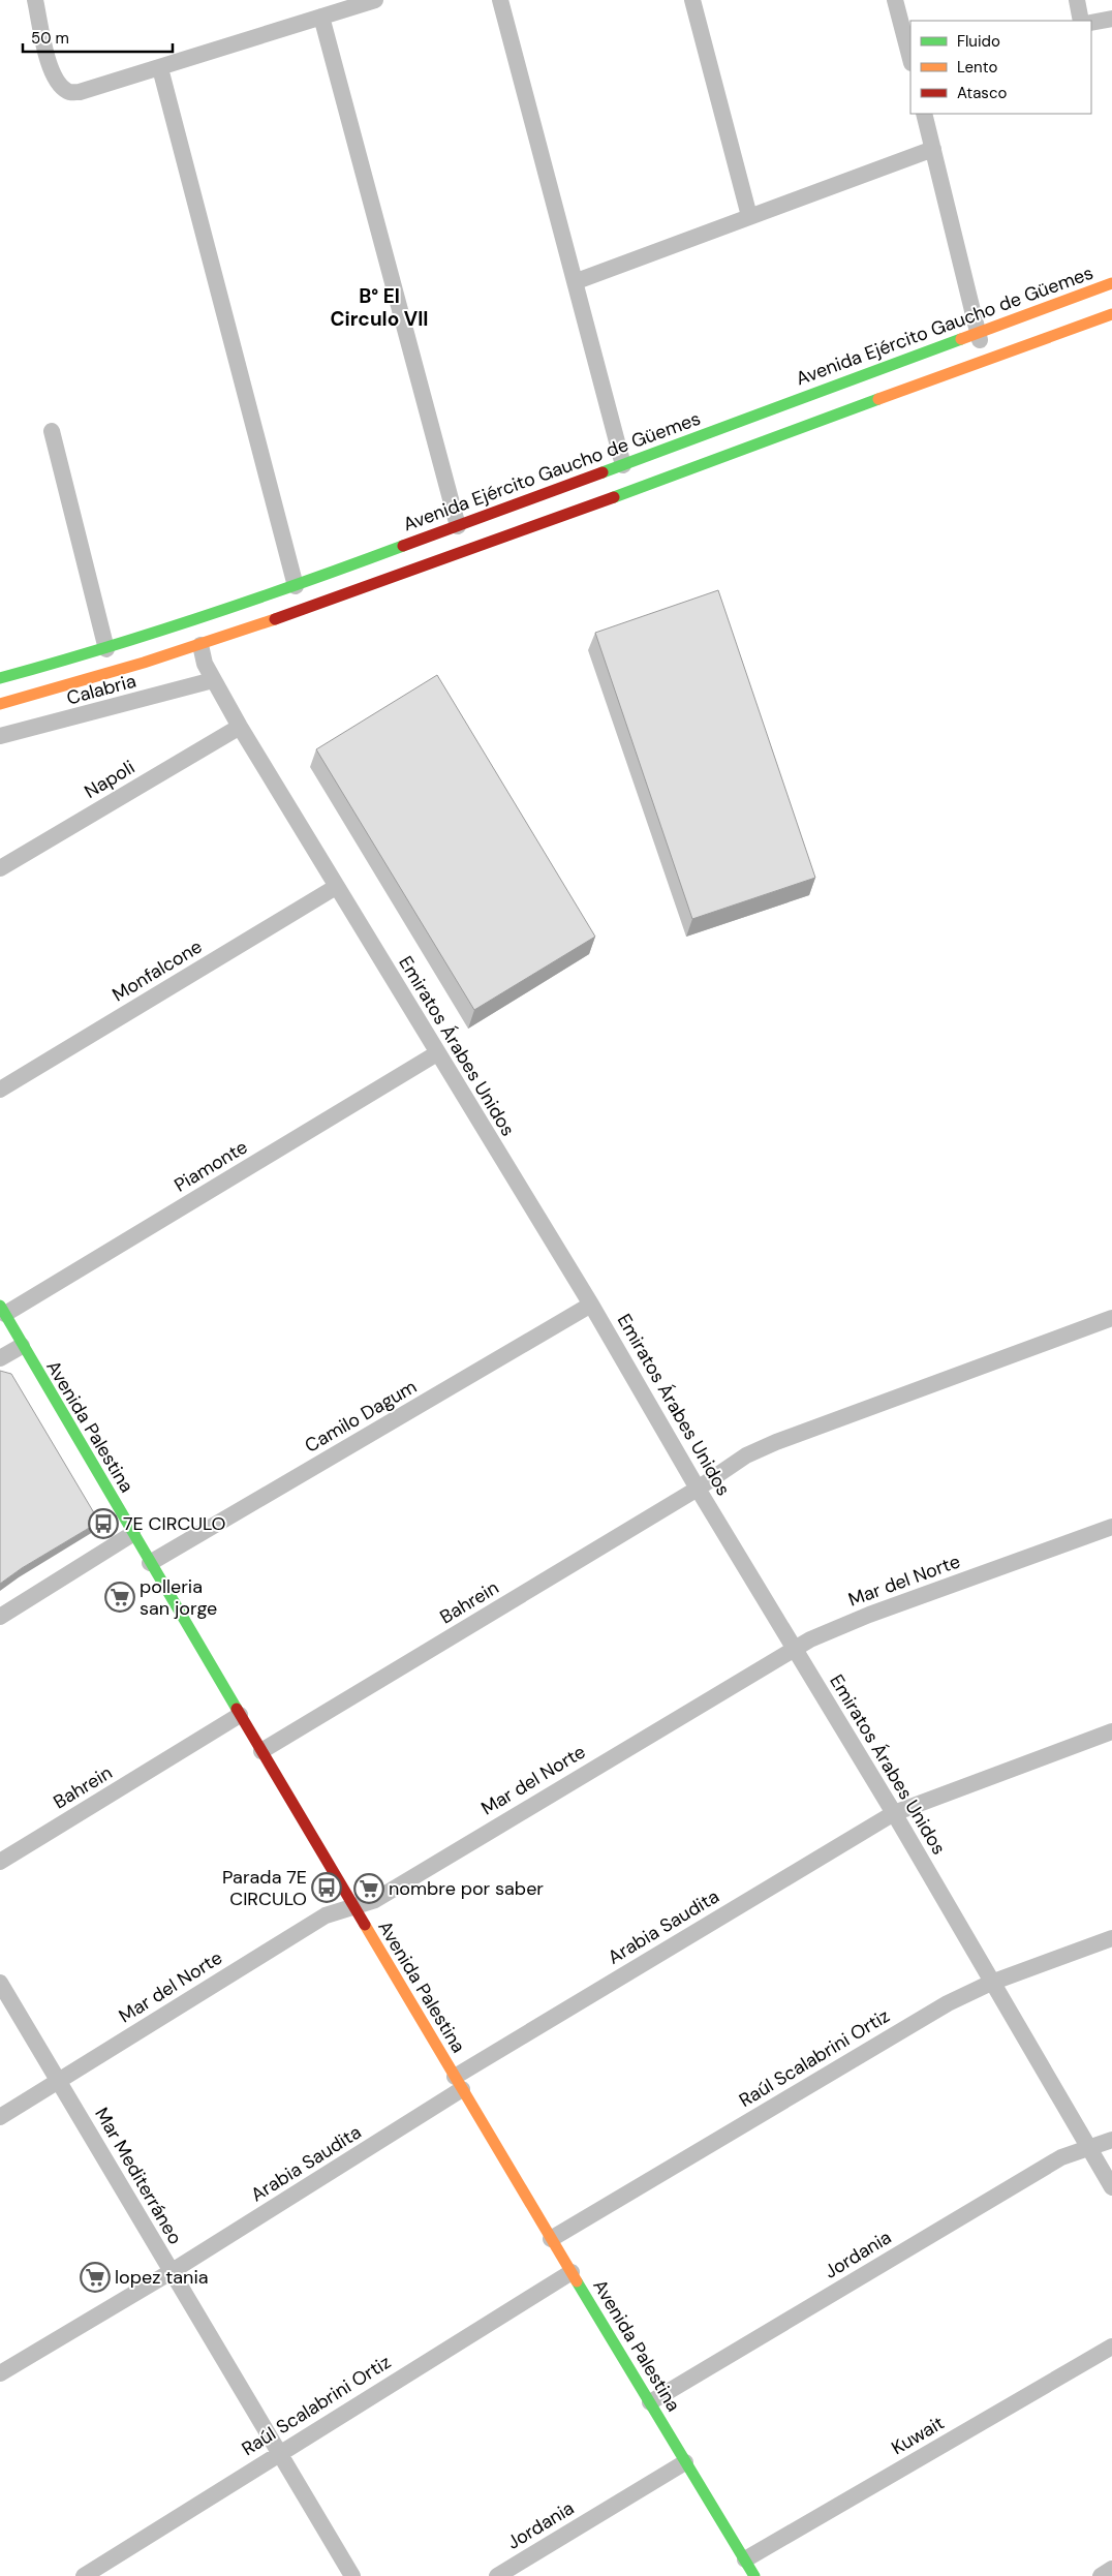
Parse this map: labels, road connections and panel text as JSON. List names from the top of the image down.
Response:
{
  "streets": {
    "main road": ["Avenida Ejército Gaucho de Güemes", "Avenida Palestina"],
    "street": [
      "Calabria",
      "Napoli",
      "Monfalcone",
      "Emiratos Árabes Unidos",
      "Piamonte",
      "Camilo Dagum",
      "Mar del Norte",
      "Bahrein",
      "Arabia Saudita",
      "Raúl Scalabrini Ortiz",
      "Mar Mediterráneo",
      "Jordania",
      "Kuwait"
    ]
  },
  "crossings": [
    ["Calabria", "Emiratos Árabes Unidos"],
    ["Napoli", "Emiratos Árabes Unidos"],
    ["Monfalcone", "Emiratos Árabes Unidos"],
    ["Emiratos Árabes Unidos", "Piamonte"],
    ["Emiratos Árabes Unidos", "Camilo Dagum"],
    ["Emiratos Árabes Unidos", "Mar del Norte"],
    ["Emiratos Árabes Unidos", "Bahrein"],
    ["Emiratos Árabes Unidos", "Arabia Saudita"],
    ["Emiratos Árabes Unidos", "Raúl Scalabrini Ortiz"],
    ["Emiratos Árabes Unidos", "Jordania"],
    ["Piamonte", "Avenida Palestina"],
    ["Camilo Dagum", "Avenida Palestina"],
    ["Avenida Palestina", "Mar del Norte"],
    ["Avenida Palestina", "Bahrein"],
    ["Avenida Palestina", "Arabia Saudita"],
    ["Avenida Palestina", "Raúl Scalabrini Ortiz"],
    ["Avenida Palestina", "Jordania"],
    ["Avenida Palestina", "Kuwait"],
    ["Mar del Norte", "Mar Mediterráneo"],
    ["Arabia Saudita", "Mar Mediterráneo"],
    ["Raúl Scalabrini Ortiz", "Mar Mediterráneo"]
  ],
  "districts": ["B° El Circulo VII"],
  "places": {
    "bus stop": ["7E CIRCULO", "Parada 7E CIRCULO"],
    "supermarket": ["polleria san jorge", "nombre por saber", "lopez tania"]
  },
  "legend": ["Fluido", "Lento", "Atasco"],
  "scale_bar": "50 m"
}
